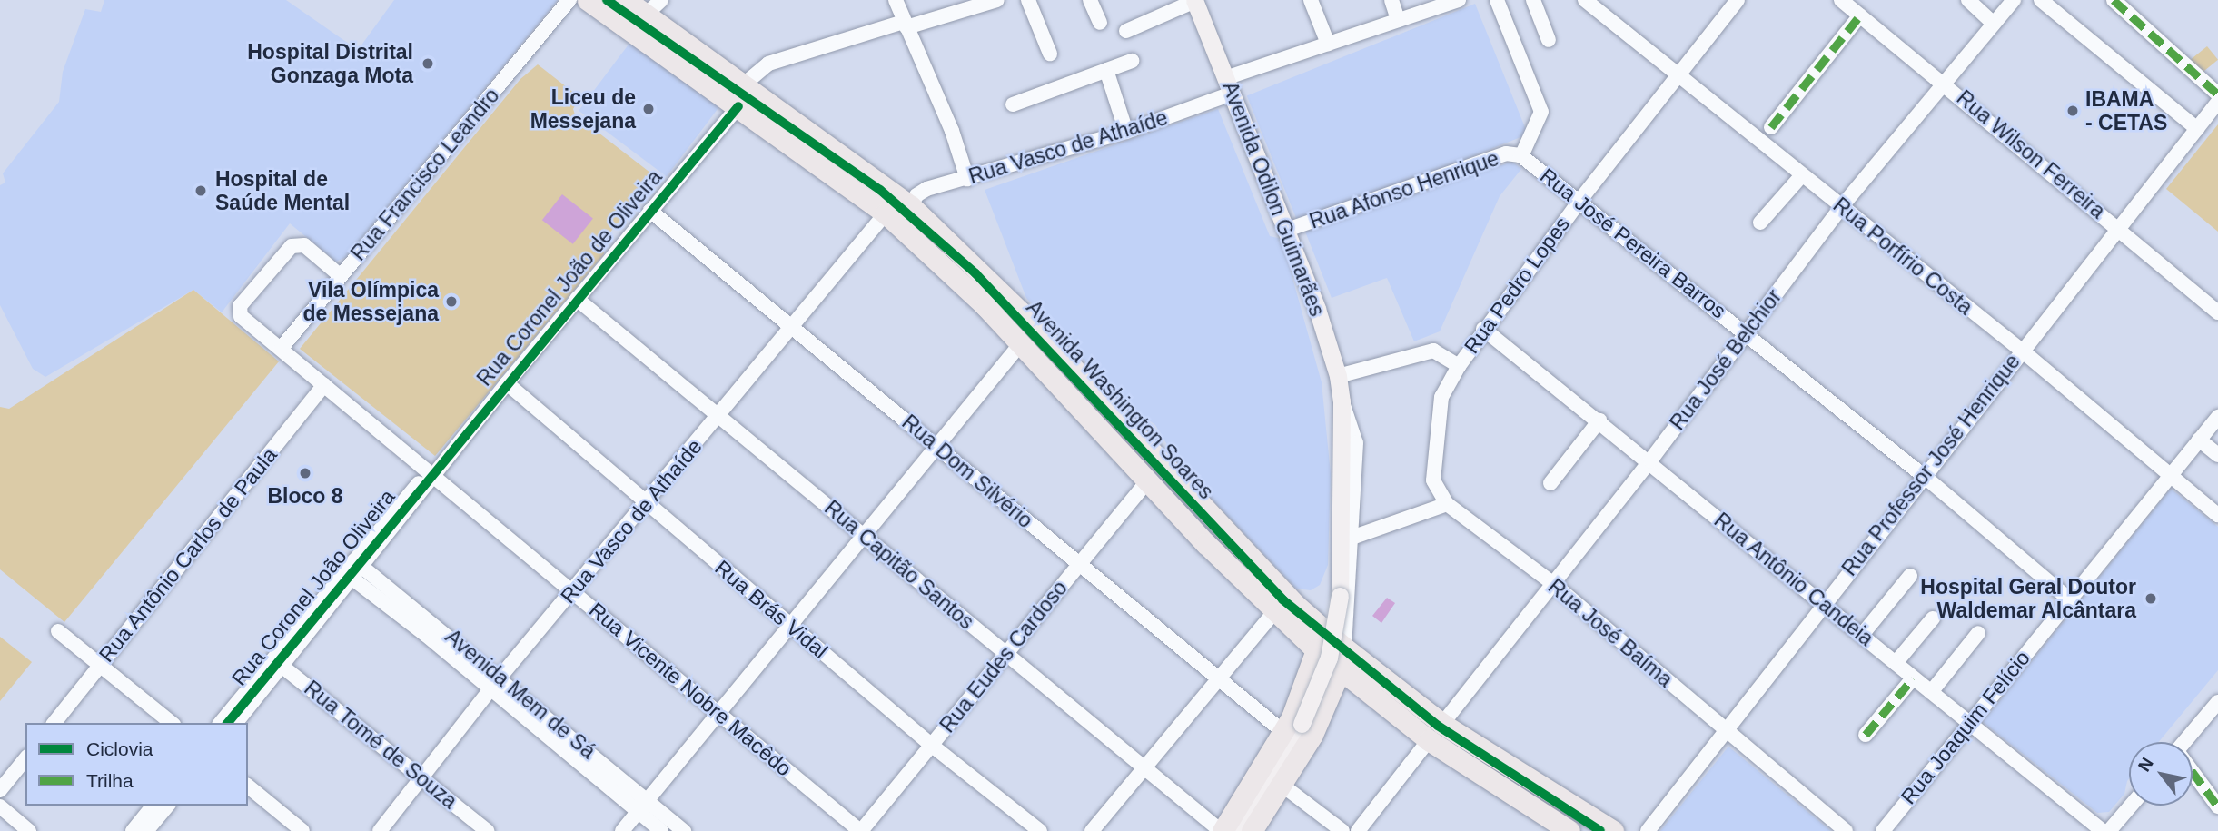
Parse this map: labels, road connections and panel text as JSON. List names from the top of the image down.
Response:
{
  "streets": {
    "highway": ["Avenida Washington Soares"],
    "main road": ["Avenida Odilon Guimarães"],
    "street": [
      "Rua Vasco de Athaíde",
      "Rua Wilson Ferreira",
      "Rua Francisco Leandro",
      "Rua Afonso Henrique",
      "Rua José Pereira Barros",
      "Rua Porfírio Costa",
      "Rua Coronel João de Oliveira",
      "Rua Pedro Lopes",
      "Rua José Belchior",
      "Rua Professor José Henrique",
      "Rua Dom Silvério",
      "Rua Antônio Carlos de Paula",
      "Rua Capitão Santos",
      "Rua Antônio Candeia",
      "Rua Brás Vidal",
      "Rua José Baíma",
      "Rua Eudes Cardoso",
      "Rua Vicente Nobre Macêdo",
      "Avenida Mem de Sá",
      "Rua Joaquim Felício",
      "Rua Tomé de Souza"
    ],
    "cycle path": ["Rua Coronel João Oliveira"]
  },
  "crossings": [
    ["Rua Vasco de Athaíde", "Avenida Odilon Guimarães"],
    ["Rua Vasco de Athaíde", "Avenida Washington Soares"],
    ["Rua Vasco de Athaíde", "Rua Dom Silvério"],
    ["Rua Vasco de Athaíde", "Rua Capitão Santos"],
    ["Rua Vasco de Athaíde", "Rua Brás Vidal"],
    ["Rua Vasco de Athaíde", "Rua Vicente Nobre Macêdo"],
    ["Rua Vasco de Athaíde", "Avenida Mem de Sá"],
    ["Rua Vasco de Athaíde", "Rua Tomé de Souza"],
    ["Rua Wilson Ferreira", "Rua José Belchior"],
    ["Rua Wilson Ferreira", "Rua Professor José Henrique"],
    ["Rua Francisco Leandro", "Rua Vicente Nobre Macêdo"],
    ["Rua Afonso Henrique", "Avenida Odilon Guimarães"],
    ["Rua Afonso Henrique", "Rua José Pereira Barros"],
    ["Avenida Odilon Guimarães", "Avenida Washington Soares"],
    ["Avenida Odilon Guimarães", "Rua Dom Silvério"],
    ["Rua José Pereira Barros", "Rua Pedro Lopes"],
    ["Rua José Pereira Barros", "Rua José Belchior"],
    ["Rua José Pereira Barros", "Rua Professor José Henrique"],
    ["Rua José Pereira Barros", "Rua Joaquim Felício"],
    ["Rua Porfírio Costa", "Rua Pedro Lopes"],
    ["Rua Porfírio Costa", "Rua José Belchior"],
    ["Rua Porfírio Costa", "Rua Professor José Henrique"],
    ["Rua Porfírio Costa", "Rua Joaquim Felício"],
    ["Rua Coronel João de Oliveira", "Avenida Washington Soares"],
    ["Rua Coronel João de Oliveira", "Rua Dom Silvério"],
    ["Rua Coronel João de Oliveira", "Rua Capitão Santos"],
    ["Rua Coronel João de Oliveira", "Rua Brás Vidal"],
    ["Rua Coronel João de Oliveira", "Rua Vicente Nobre Macêdo"],
    ["Rua Coronel João de Oliveira", "Avenida Mem de Sá"],
    ["Rua Coronel João de Oliveira", "Rua Tomé de Souza"],
    ["Rua Pedro Lopes", "Rua Antônio Candeia"],
    ["Rua Pedro Lopes", "Rua José Baíma"],
    ["Rua José Belchior", "Avenida Washington Soares"],
    ["Rua José Belchior", "Rua Antônio Candeia"],
    ["Rua José Belchior", "Rua José Baíma"],
    ["Avenida Washington Soares", "Rua Eudes Cardoso"],
    ["Rua Professor José Henrique", "Rua Antônio Candeia"],
    ["Rua Professor José Henrique", "Rua José Baíma"],
    ["Rua Dom Silvério", "Rua Eudes Cardoso"],
    ["Rua Antônio Carlos de Paula", "Rua Vicente Nobre Macêdo"],
    ["Rua Capitão Santos", "Rua Eudes Cardoso"],
    ["Rua Antônio Candeia", "Rua Joaquim Felício"],
    ["Rua Brás Vidal", "Rua Eudes Cardoso"],
    ["Rua Eudes Cardoso", "Rua Vicente Nobre Macêdo"]
  ],
  "places": [
    "Hospital Distrital Gonzaga Mota",
    "Liceu de Messejana",
    "IBAMA - CETAS",
    "Hospital de Saúde Mental",
    "Vila Olímpica de Messejana",
    "Bloco 8",
    "Hospital Geral Doutor Waldemar Alcântara"
  ],
  "legend": ["Ciclovia", "Trilha"],
  "north": "top left"
}
